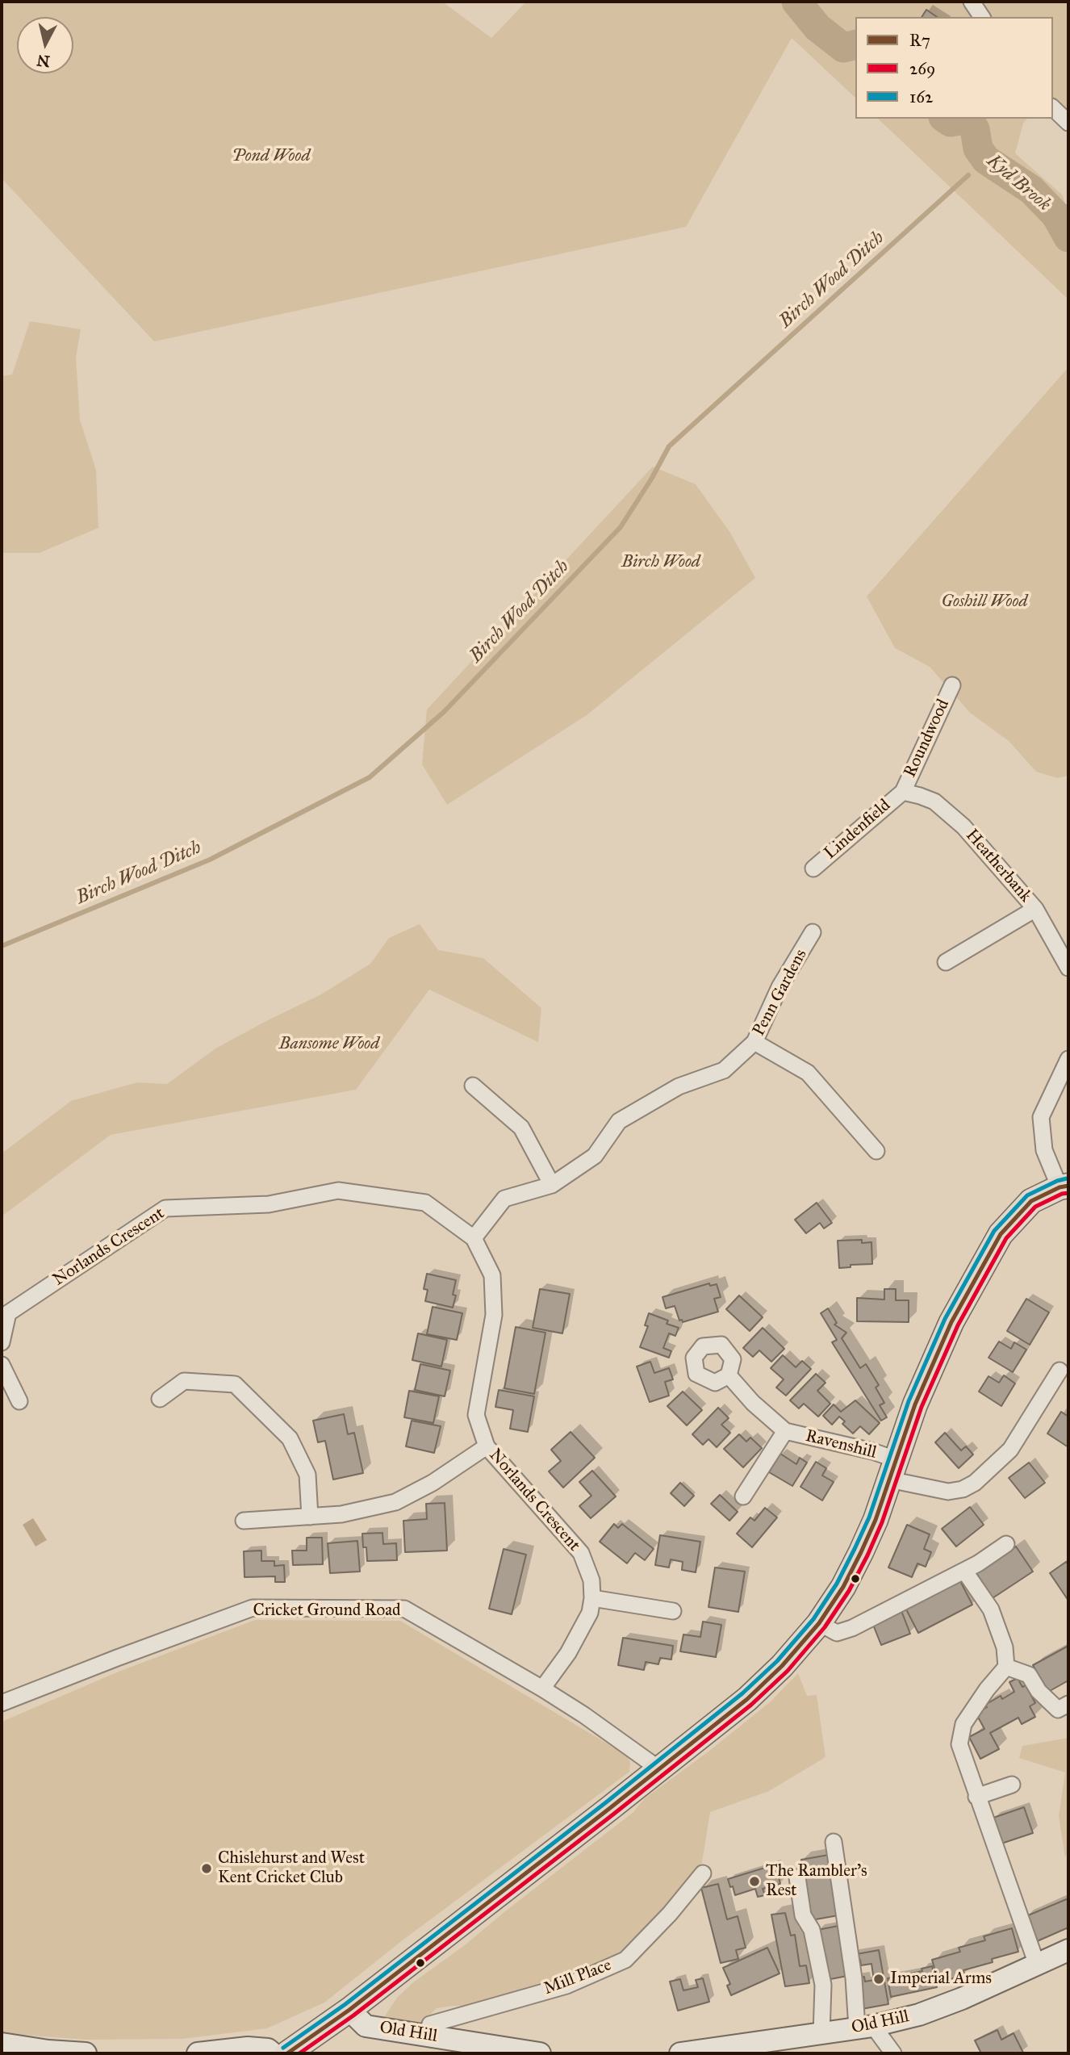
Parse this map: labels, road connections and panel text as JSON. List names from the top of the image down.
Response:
{
  "streets": {
    "main road": ["Old Hill"],
    "street": [
      "Roundwood",
      "Lindenfield",
      "Heatherbank",
      "Penn Gardens",
      "Norlands Crescent",
      "Ravenshill",
      "Cricket Ground Road",
      "Mill Place"
    ]
  },
  "crossings": [
    ["Roundwood", "Lindenfield"],
    ["Roundwood", "Heatherbank"],
    ["Lindenfield", "Heatherbank"],
    ["Penn Gardens", "Norlands Crescent"],
    ["Norlands Crescent", "Cricket Ground Road"],
    ["Mill Place", "Old Hill"]
  ],
  "water": ["Kyd Brook", "Birch Wood Ditch"],
  "parks": [
    "Pond Wood",
    "Birch Wood",
    "Goshill Wood",
    "Bansome Wood"
  ],
  "places": ["Chislehurst and West Kent Cricket Club", "The Rambler's Rest", "Imperial Arms"],
  "lines": ["transit line 162", "transit line R7", "transit line 269"],
  "legend": ["R7", "269", "162"],
  "north": "bottom"
}
